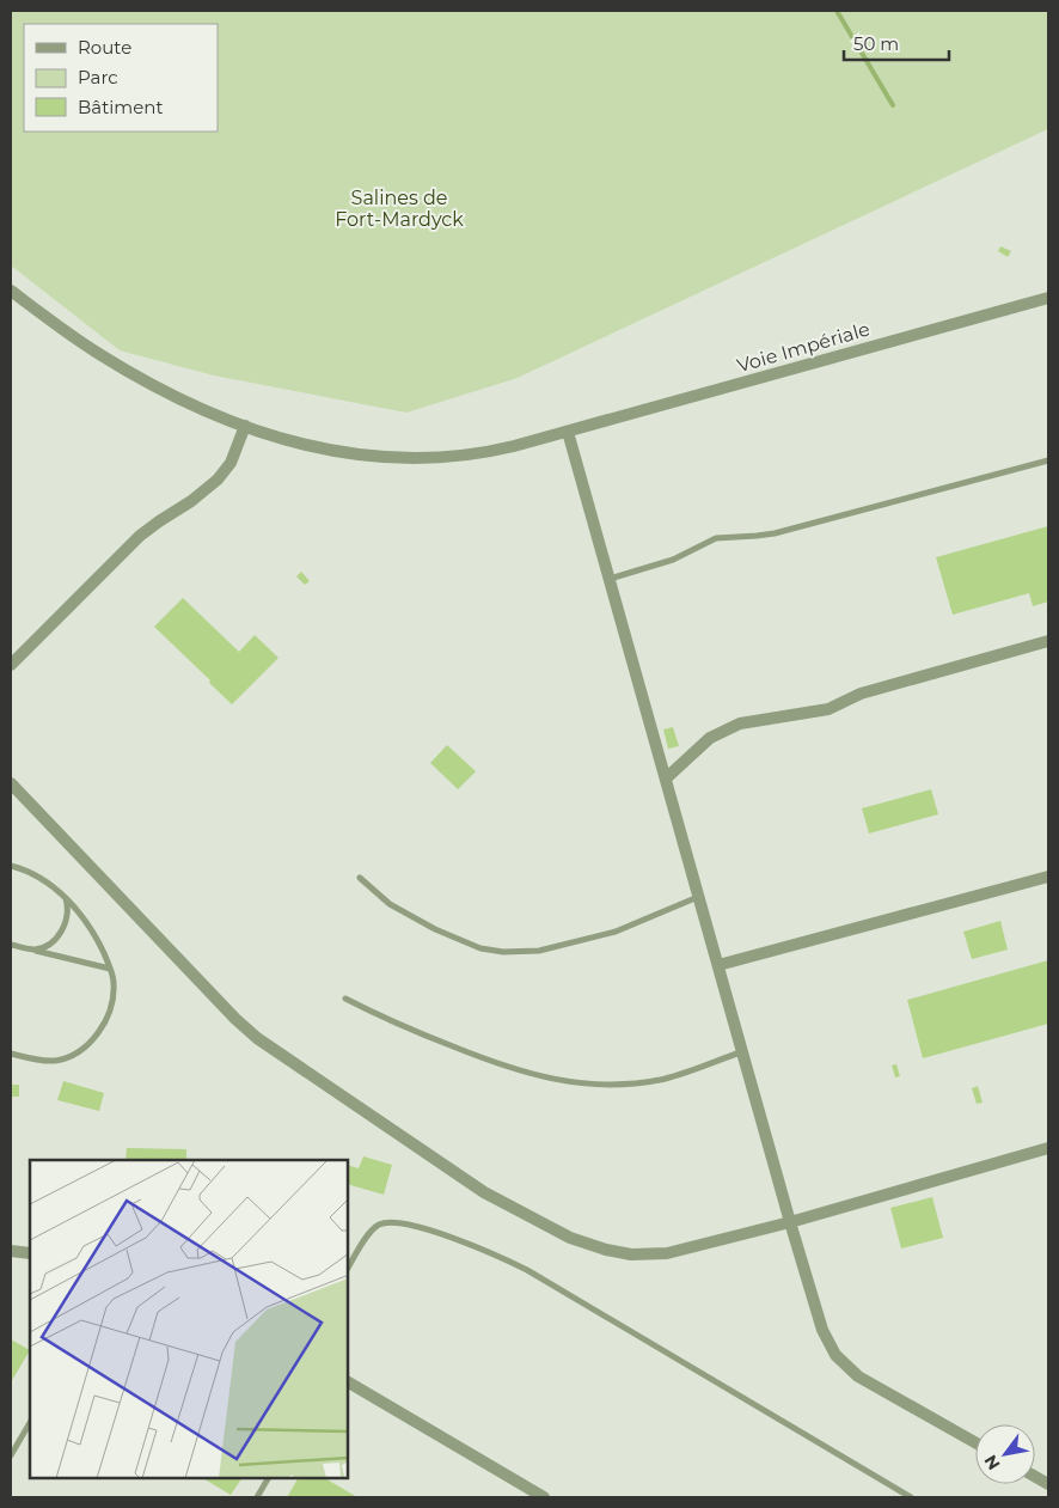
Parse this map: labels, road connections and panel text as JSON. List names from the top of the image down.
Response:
{
  "streets": {
    "street": ["Voie Impériale"]
  },
  "parks": ["Salines de Fort-Mardyck"],
  "legend": ["Route", "Parc", "Bâtiment"],
  "scale_bar": "50 m",
  "north": "bottom left"
}
